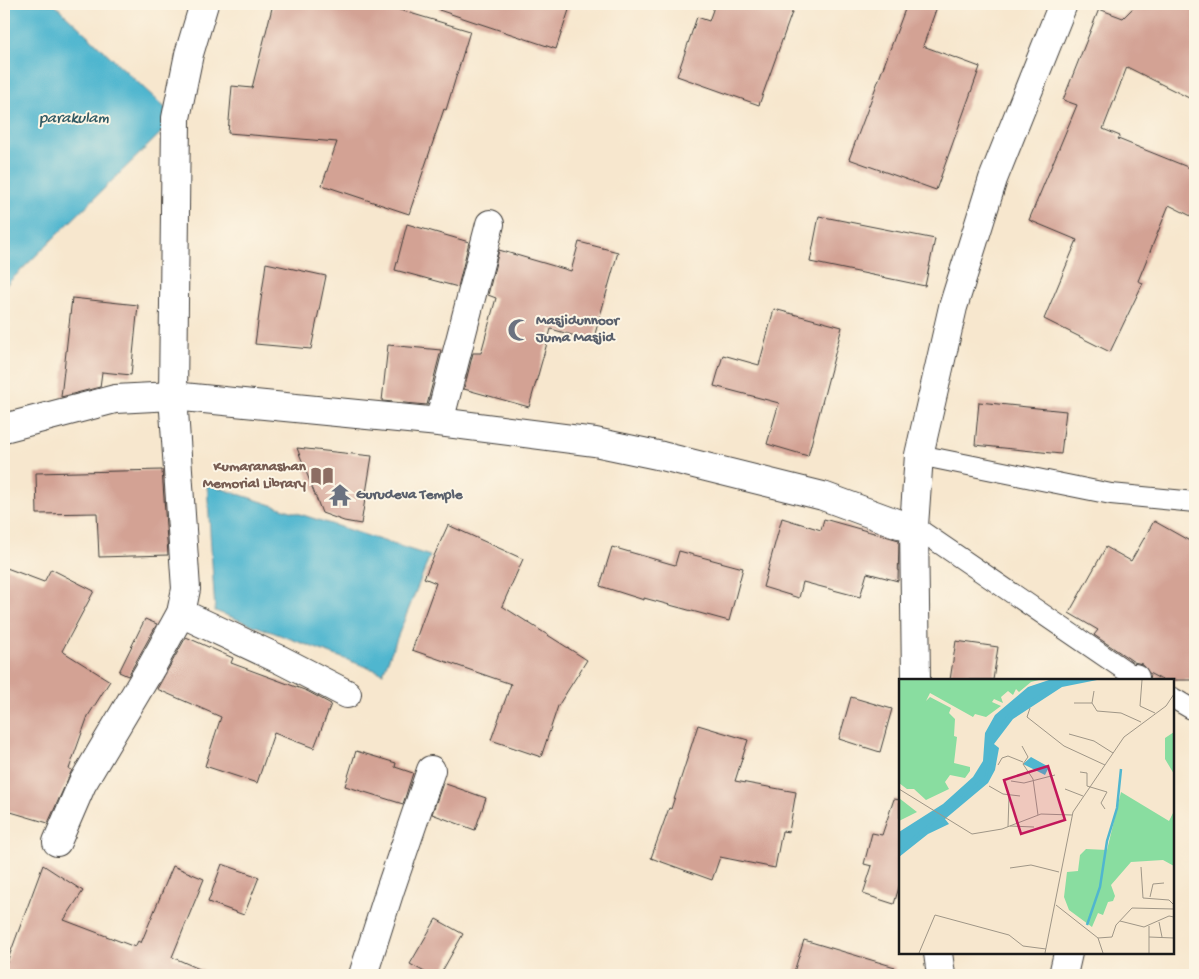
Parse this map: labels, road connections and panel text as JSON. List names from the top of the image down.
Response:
{
  "water": ["parakulam"],
  "places": {
    "mosque": ["Masjidunnoor Juma Masjid"],
    "library": ["Kumaranashan Memorial Library"],
    "temple": ["Gurudeva Temple"]
  }
}
